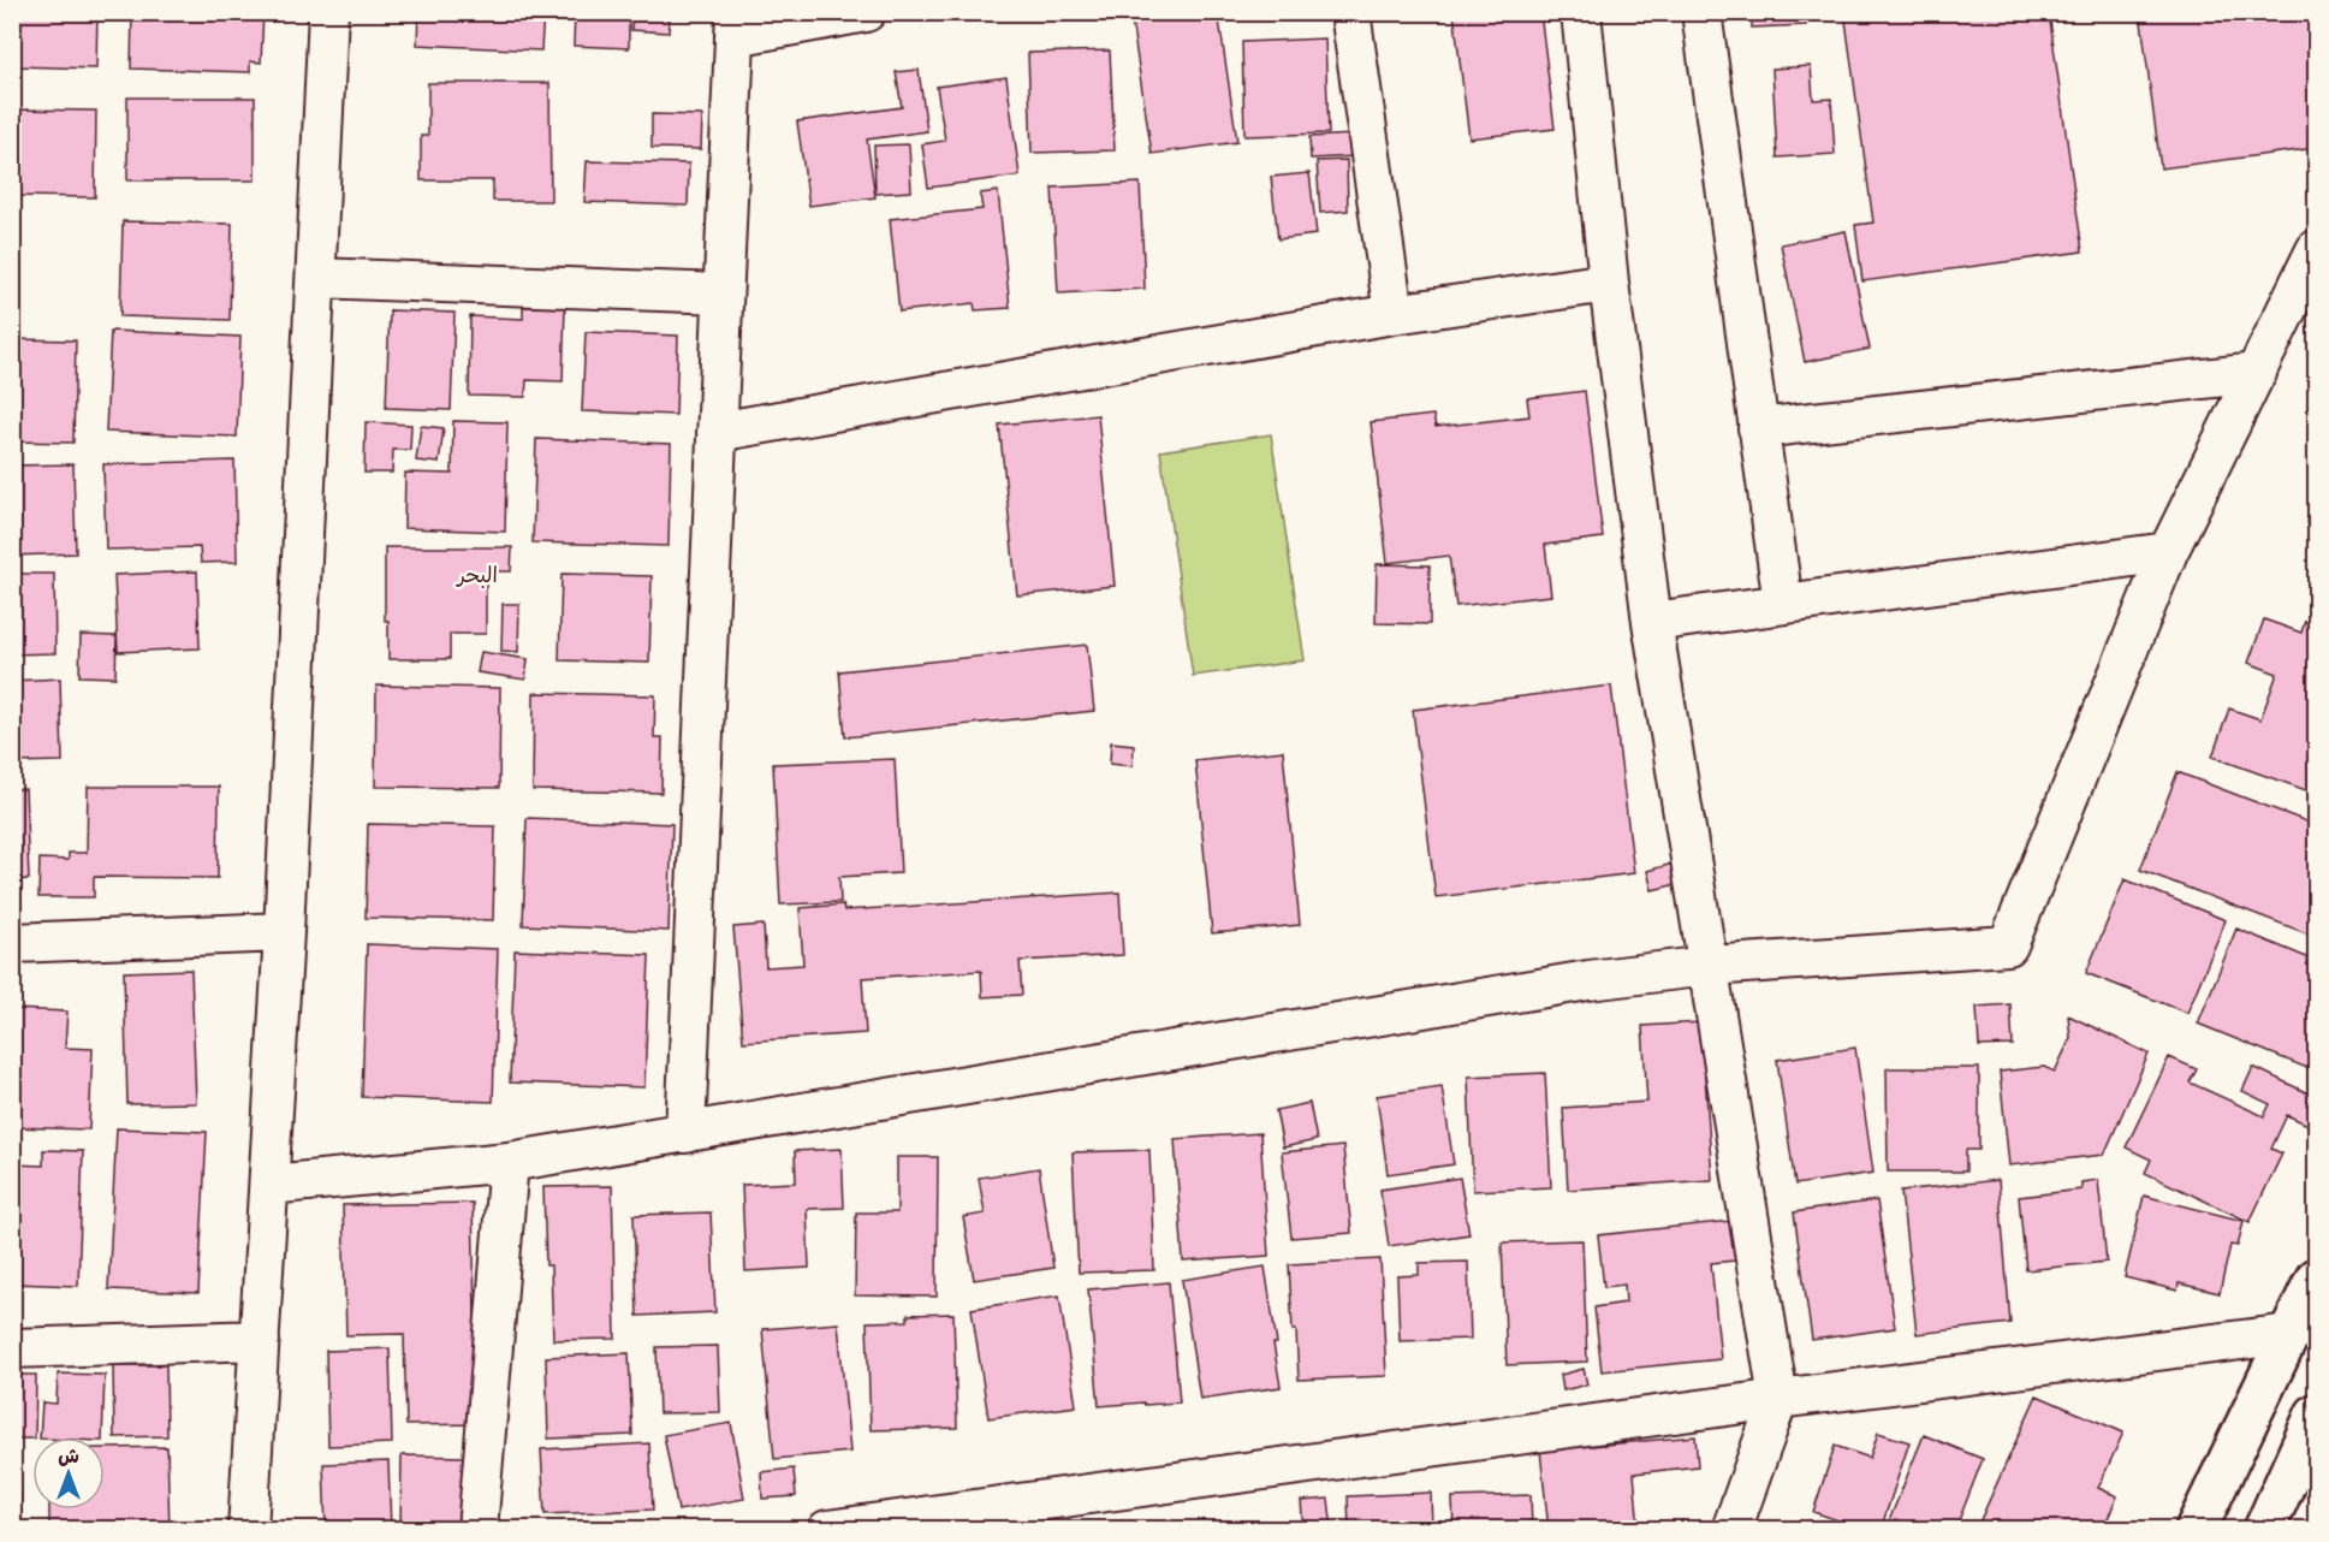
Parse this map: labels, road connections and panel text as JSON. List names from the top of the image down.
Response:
{
  "districts": ["البحر"],
  "north": "top"
}
